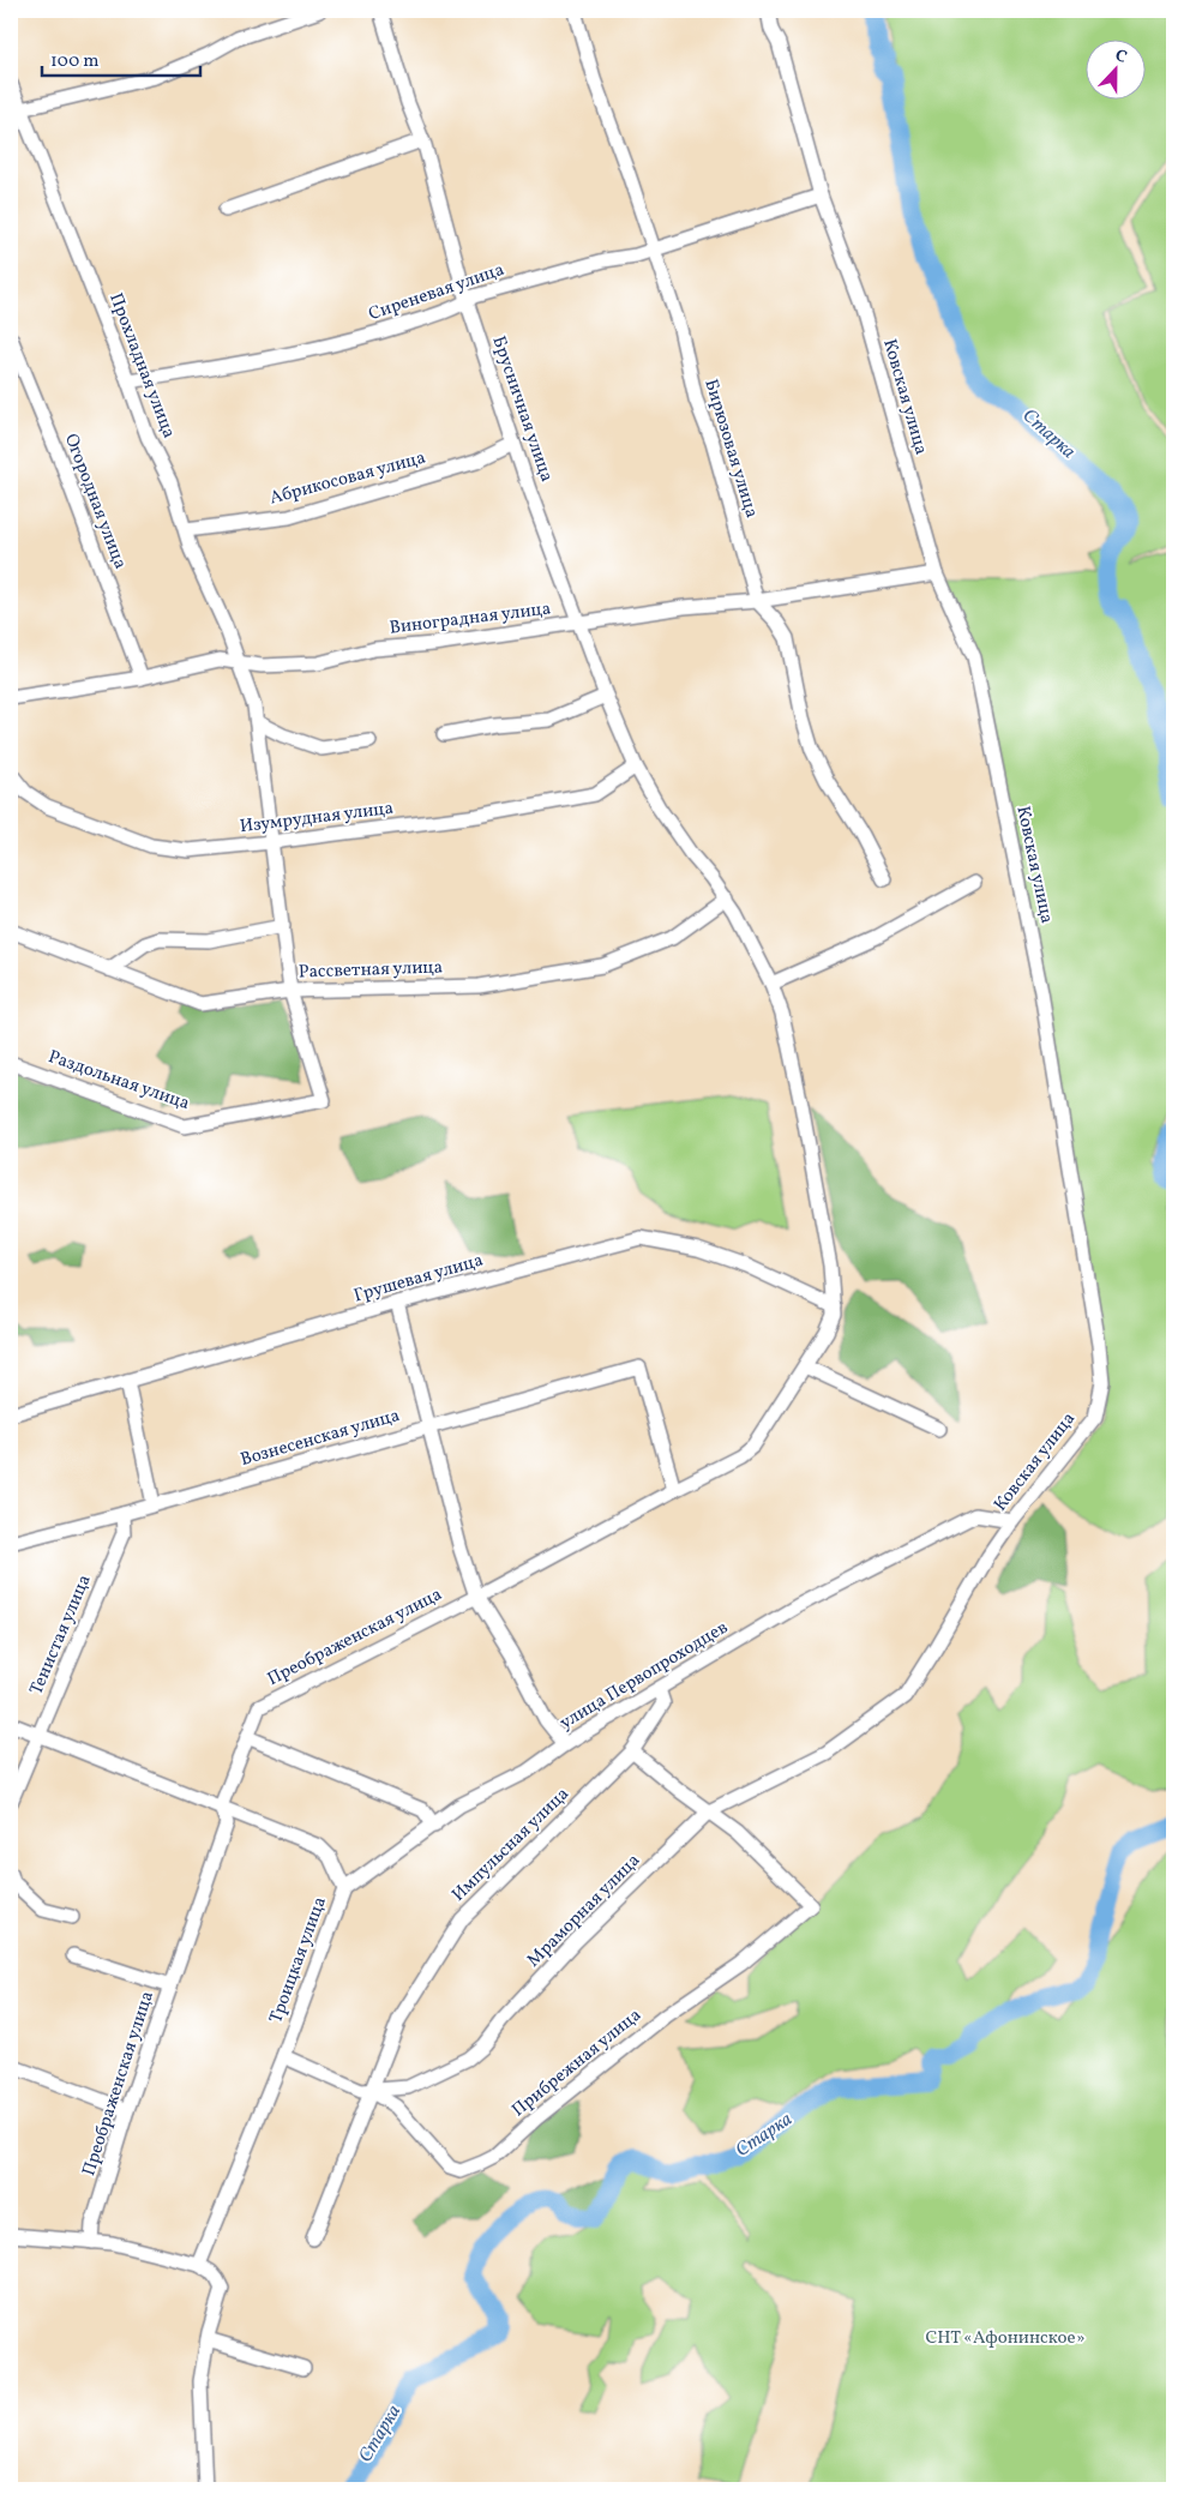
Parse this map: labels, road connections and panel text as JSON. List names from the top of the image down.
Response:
{
  "streets": {
    "street": [
      "Сиреневая улица",
      "Прохладная улица",
      "Ковская улица",
      "Брусничная улица",
      "Бирюзовая улица",
      "Абрикосовая улица",
      "Огородная улица",
      "Виноградная улица",
      "Изумрудная улица",
      "Рассветная улица",
      "Раздольная улица",
      "Грушевая улица",
      "Вознесенская улица",
      "Тенистая улица",
      "Преображенская улица",
      "улица Первопроходцев",
      "Импульсная улица",
      "Мраморная улица",
      "Троицкая улица",
      "Прибрежная улица"
    ]
  },
  "crossings": [
    ["Сиреневая улица", "Прохладная улица"],
    ["Сиреневая улица", "Ковская улица"],
    ["Сиреневая улица", "Брусничная улица"],
    ["Сиреневая улица", "Бирюзовая улица"],
    ["Прохладная улица", "Абрикосовая улица"],
    ["Прохладная улица", "Виноградная улица"],
    ["Прохладная улица", "Изумрудная улица"],
    ["Прохладная улица", "Рассветная улица"],
    ["Прохладная улица", "Раздольная улица"],
    ["Ковская улица", "Виноградная улица"],
    ["Ковская улица", "улица Первопроходцев"],
    ["Ковская улица", "Мраморная улица"],
    ["Брусничная улица", "Абрикосовая улица"],
    ["Брусничная улица", "Виноградная улица"],
    ["Брусничная улица", "Изумрудная улица"],
    ["Брусничная улица", "Рассветная улица"],
    ["Брусничная улица", "Грушевая улица"],
    ["Брусничная улица", "Преображенская улица"],
    ["Бирюзовая улица", "Виноградная улица"],
    ["Огородная улица", "Виноградная улица"],
    ["Грушевая улица", "Преображенская улица"],
    ["Вознесенская улица", "Тенистая улица"],
    ["Вознесенская улица", "Преображенская улица"],
    ["Тенистая улица", "Троицкая улица"],
    ["Преображенская улица", "Троицкая улица"],
    ["улица Первопроходцев", "Импульсная улица"],
    ["улица Первопроходцев", "Троицкая улица"],
    ["Импульсная улица", "Мраморная улица"],
    ["Импульсная улица", "Прибрежная улица"],
    ["Мраморная улица", "Троицкая улица"],
    ["Мраморная улица", "Прибрежная улица"]
  ],
  "water": ["Старка"],
  "parks": ["СНТ «Афонинское»"],
  "scale_bar": "100 m",
  "north": "top"
}
